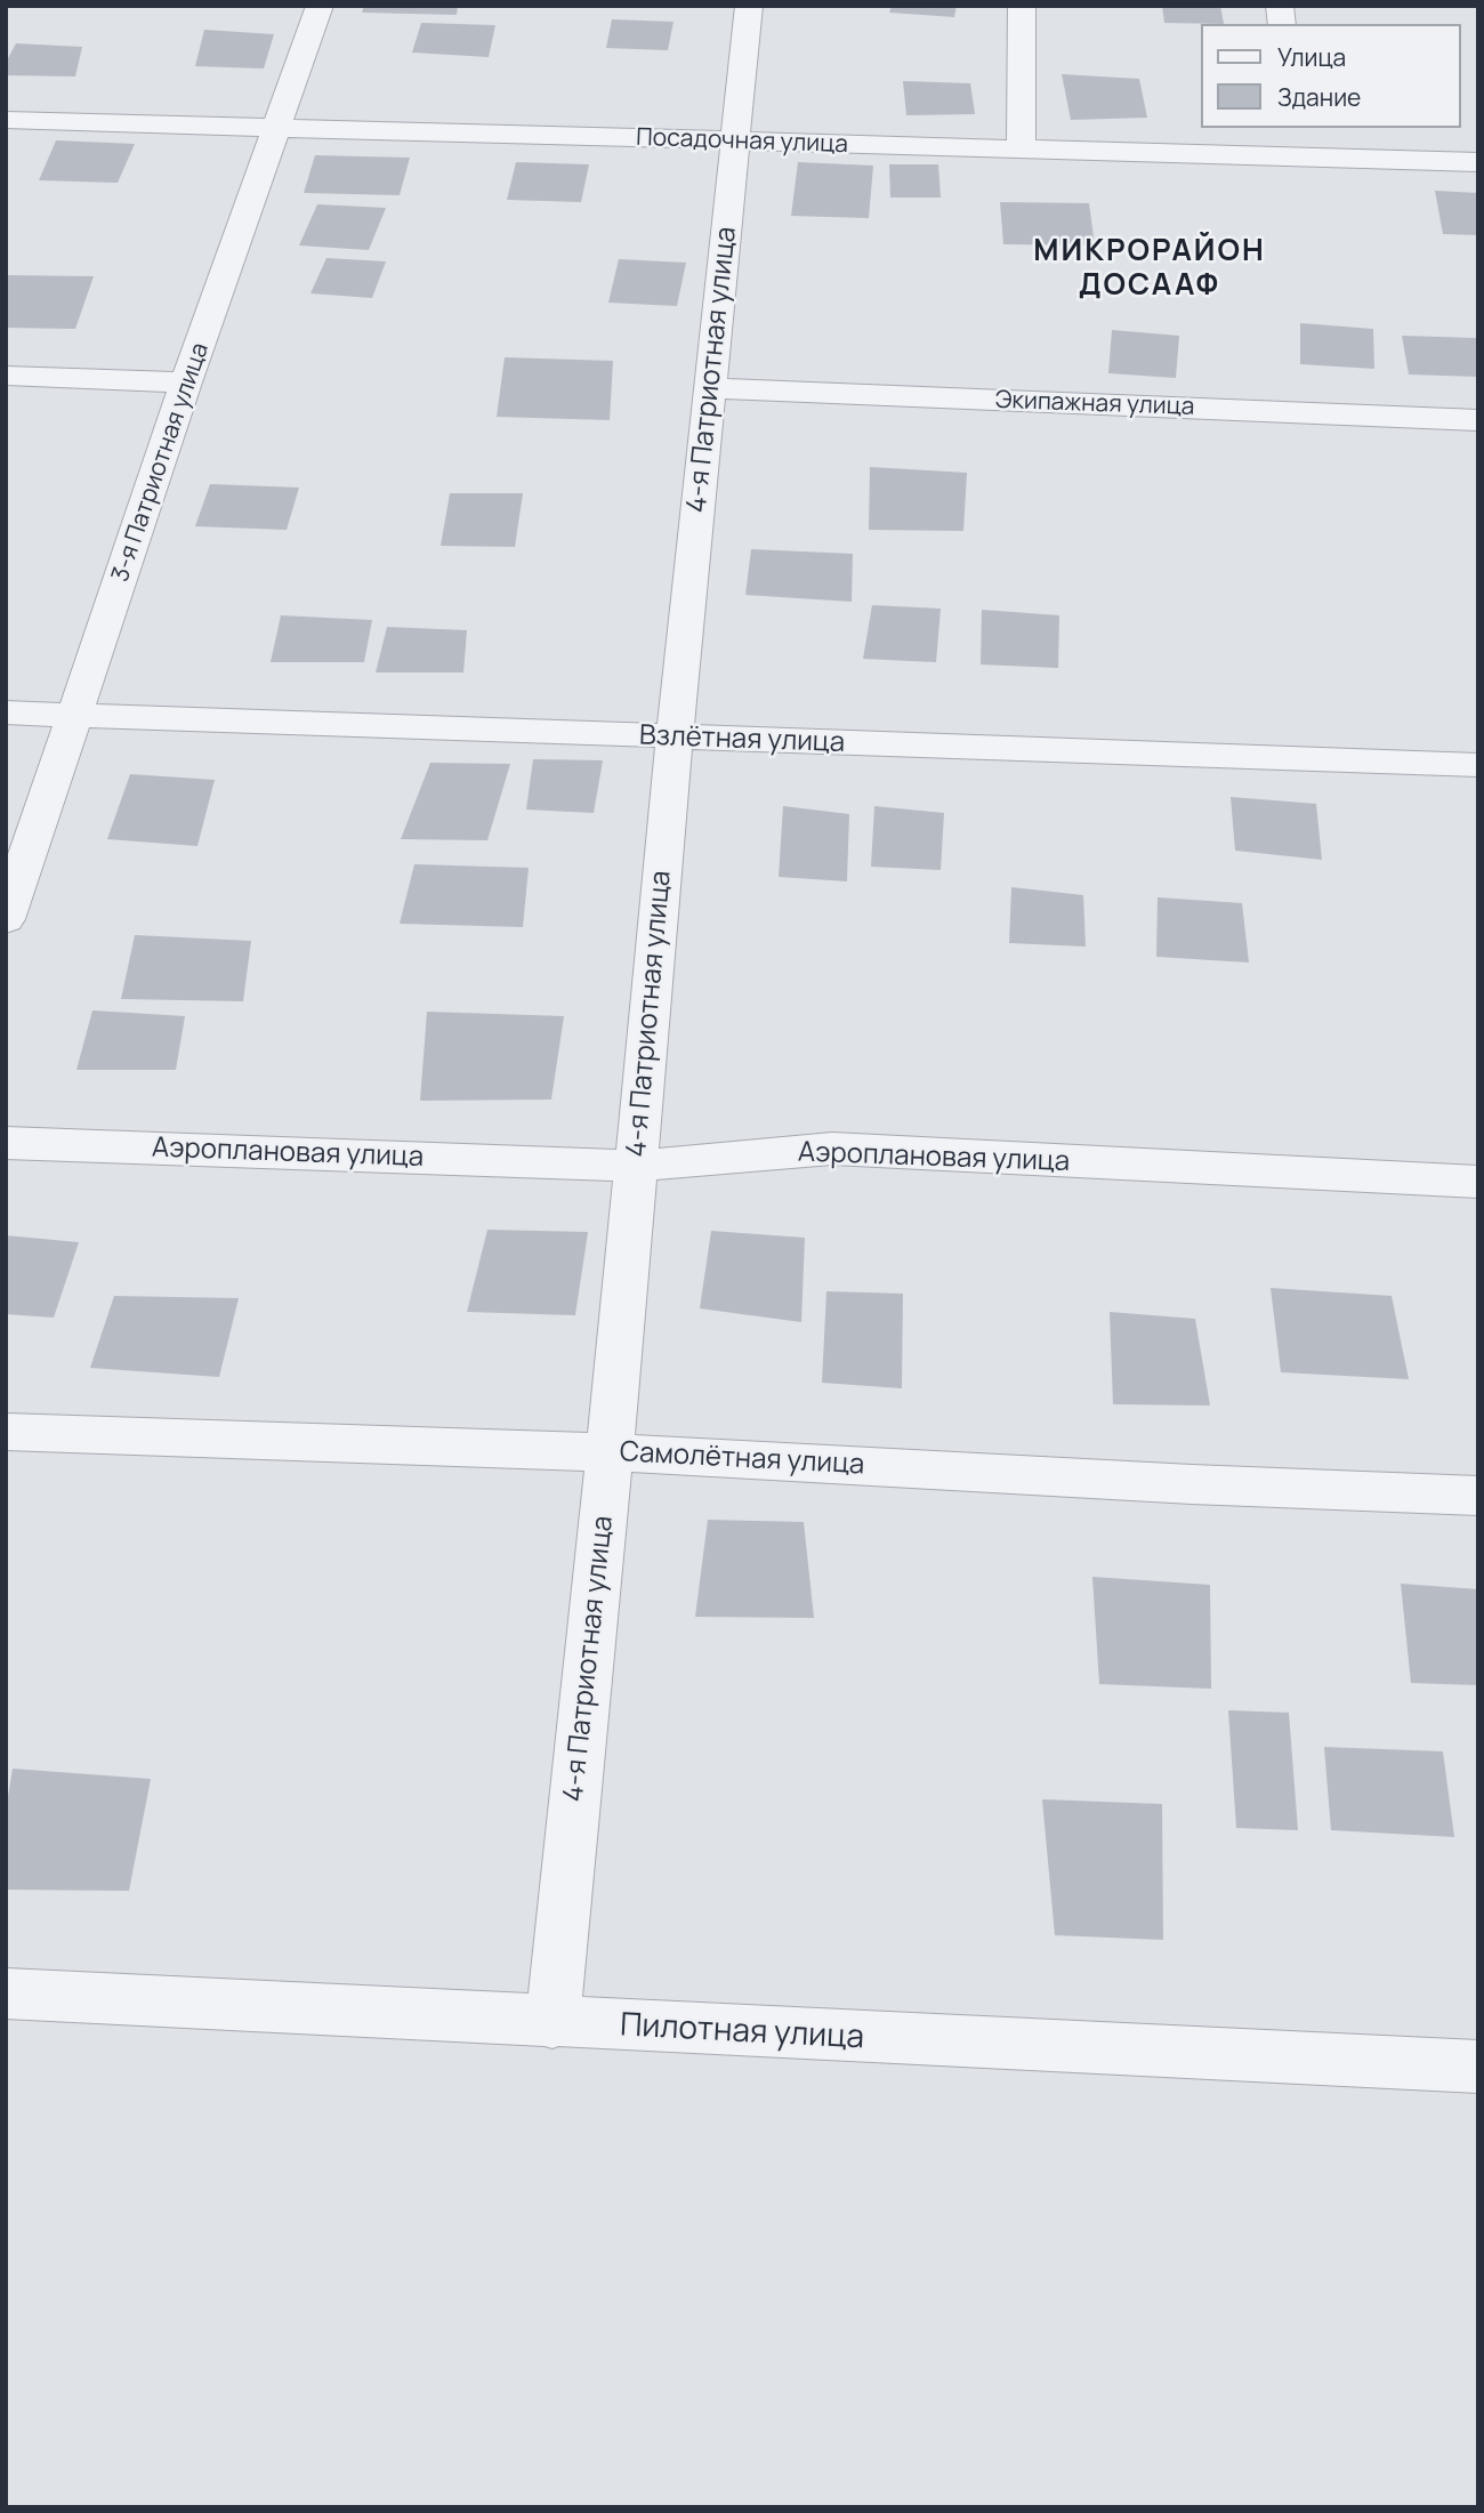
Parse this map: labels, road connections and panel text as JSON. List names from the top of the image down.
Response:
{
  "streets": {
    "street": [
      "Посадочная улица",
      "4-я Патриотная улица",
      "Экипажная улица",
      "3-я Патриотная улица",
      "Взлётная улица",
      "Аэроплановая улица",
      "Самолётная улица",
      "Пилотная улица"
    ]
  },
  "crossings": [
    ["Посадочная улица", "4-я Патриотная улица"],
    ["Посадочная улица", "3-я Патриотная улица"],
    ["4-я Патриотная улица", "Экипажная улица"],
    ["4-я Патриотная улица", "Взлётная улица"],
    ["4-я Патриотная улица", "Аэроплановая улица"],
    ["4-я Патриотная улица", "Самолётная улица"],
    ["4-я Патриотная улица", "Пилотная улица"],
    ["3-я Патриотная улица", "Взлётная улица"]
  ],
  "districts": ["МИКРОРАЙОН ДОСААФ"],
  "legend": ["Улица", "Здание"]
}
